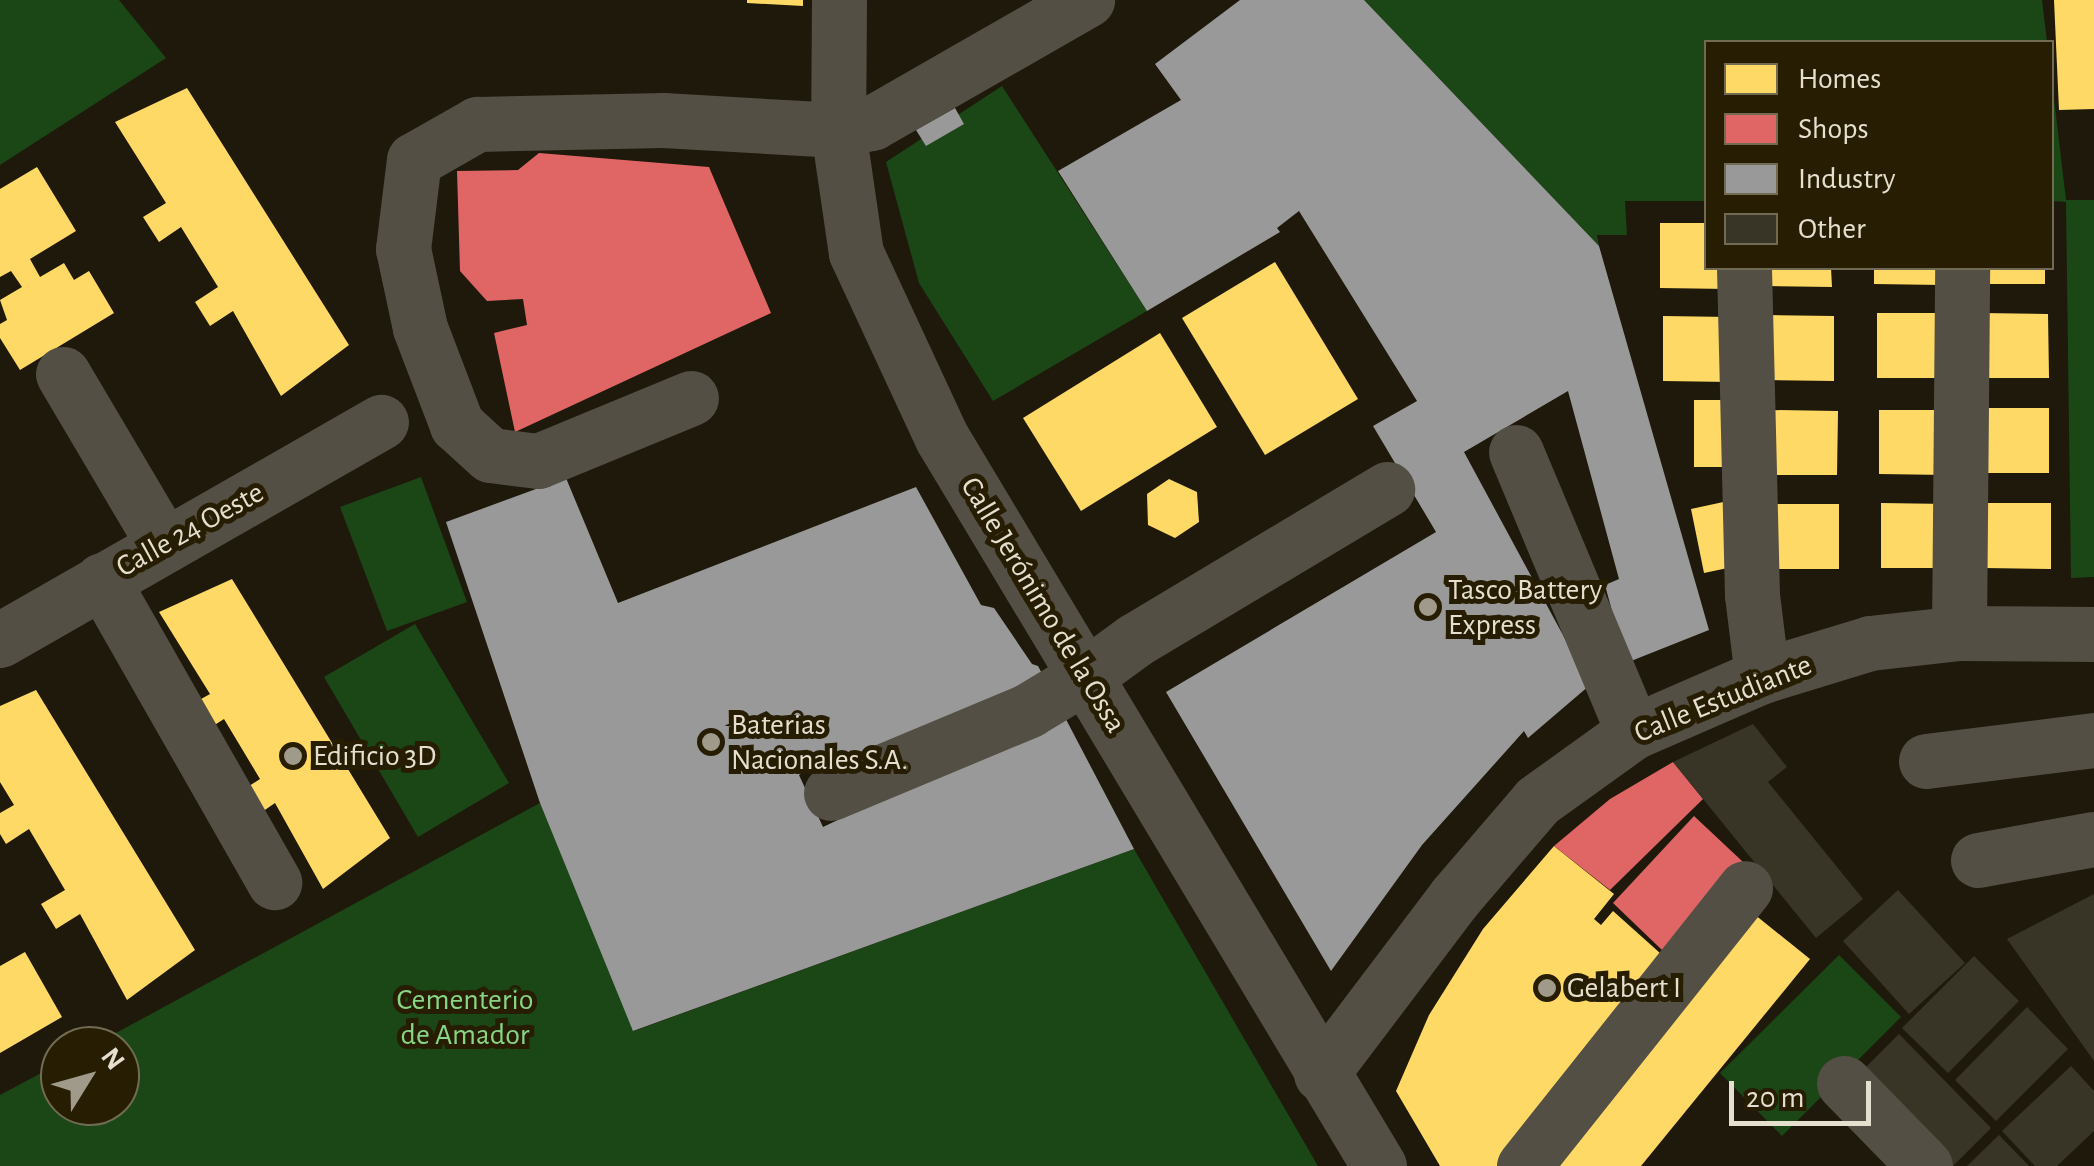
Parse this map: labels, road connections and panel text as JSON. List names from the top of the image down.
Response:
{
  "streets": {
    "street": ["Calle 24 Oeste", "Calle Jerónimo de la Ossa", "Calle Estudiante"]
  },
  "crossings": [
    ["Calle Jerónimo de la Ossa", "Calle Estudiante"]
  ],
  "parks": ["Cementerio de Amador"],
  "places": [
    "Tasco Battery Express",
    "Baterias Nacionales S.A.",
    "Edificio 3D",
    "Gelabert I"
  ],
  "legend": [
    "Homes",
    "Shops",
    "Industry",
    "Other"
  ],
  "scale_bar": "20 m",
  "north": "top right"
}
